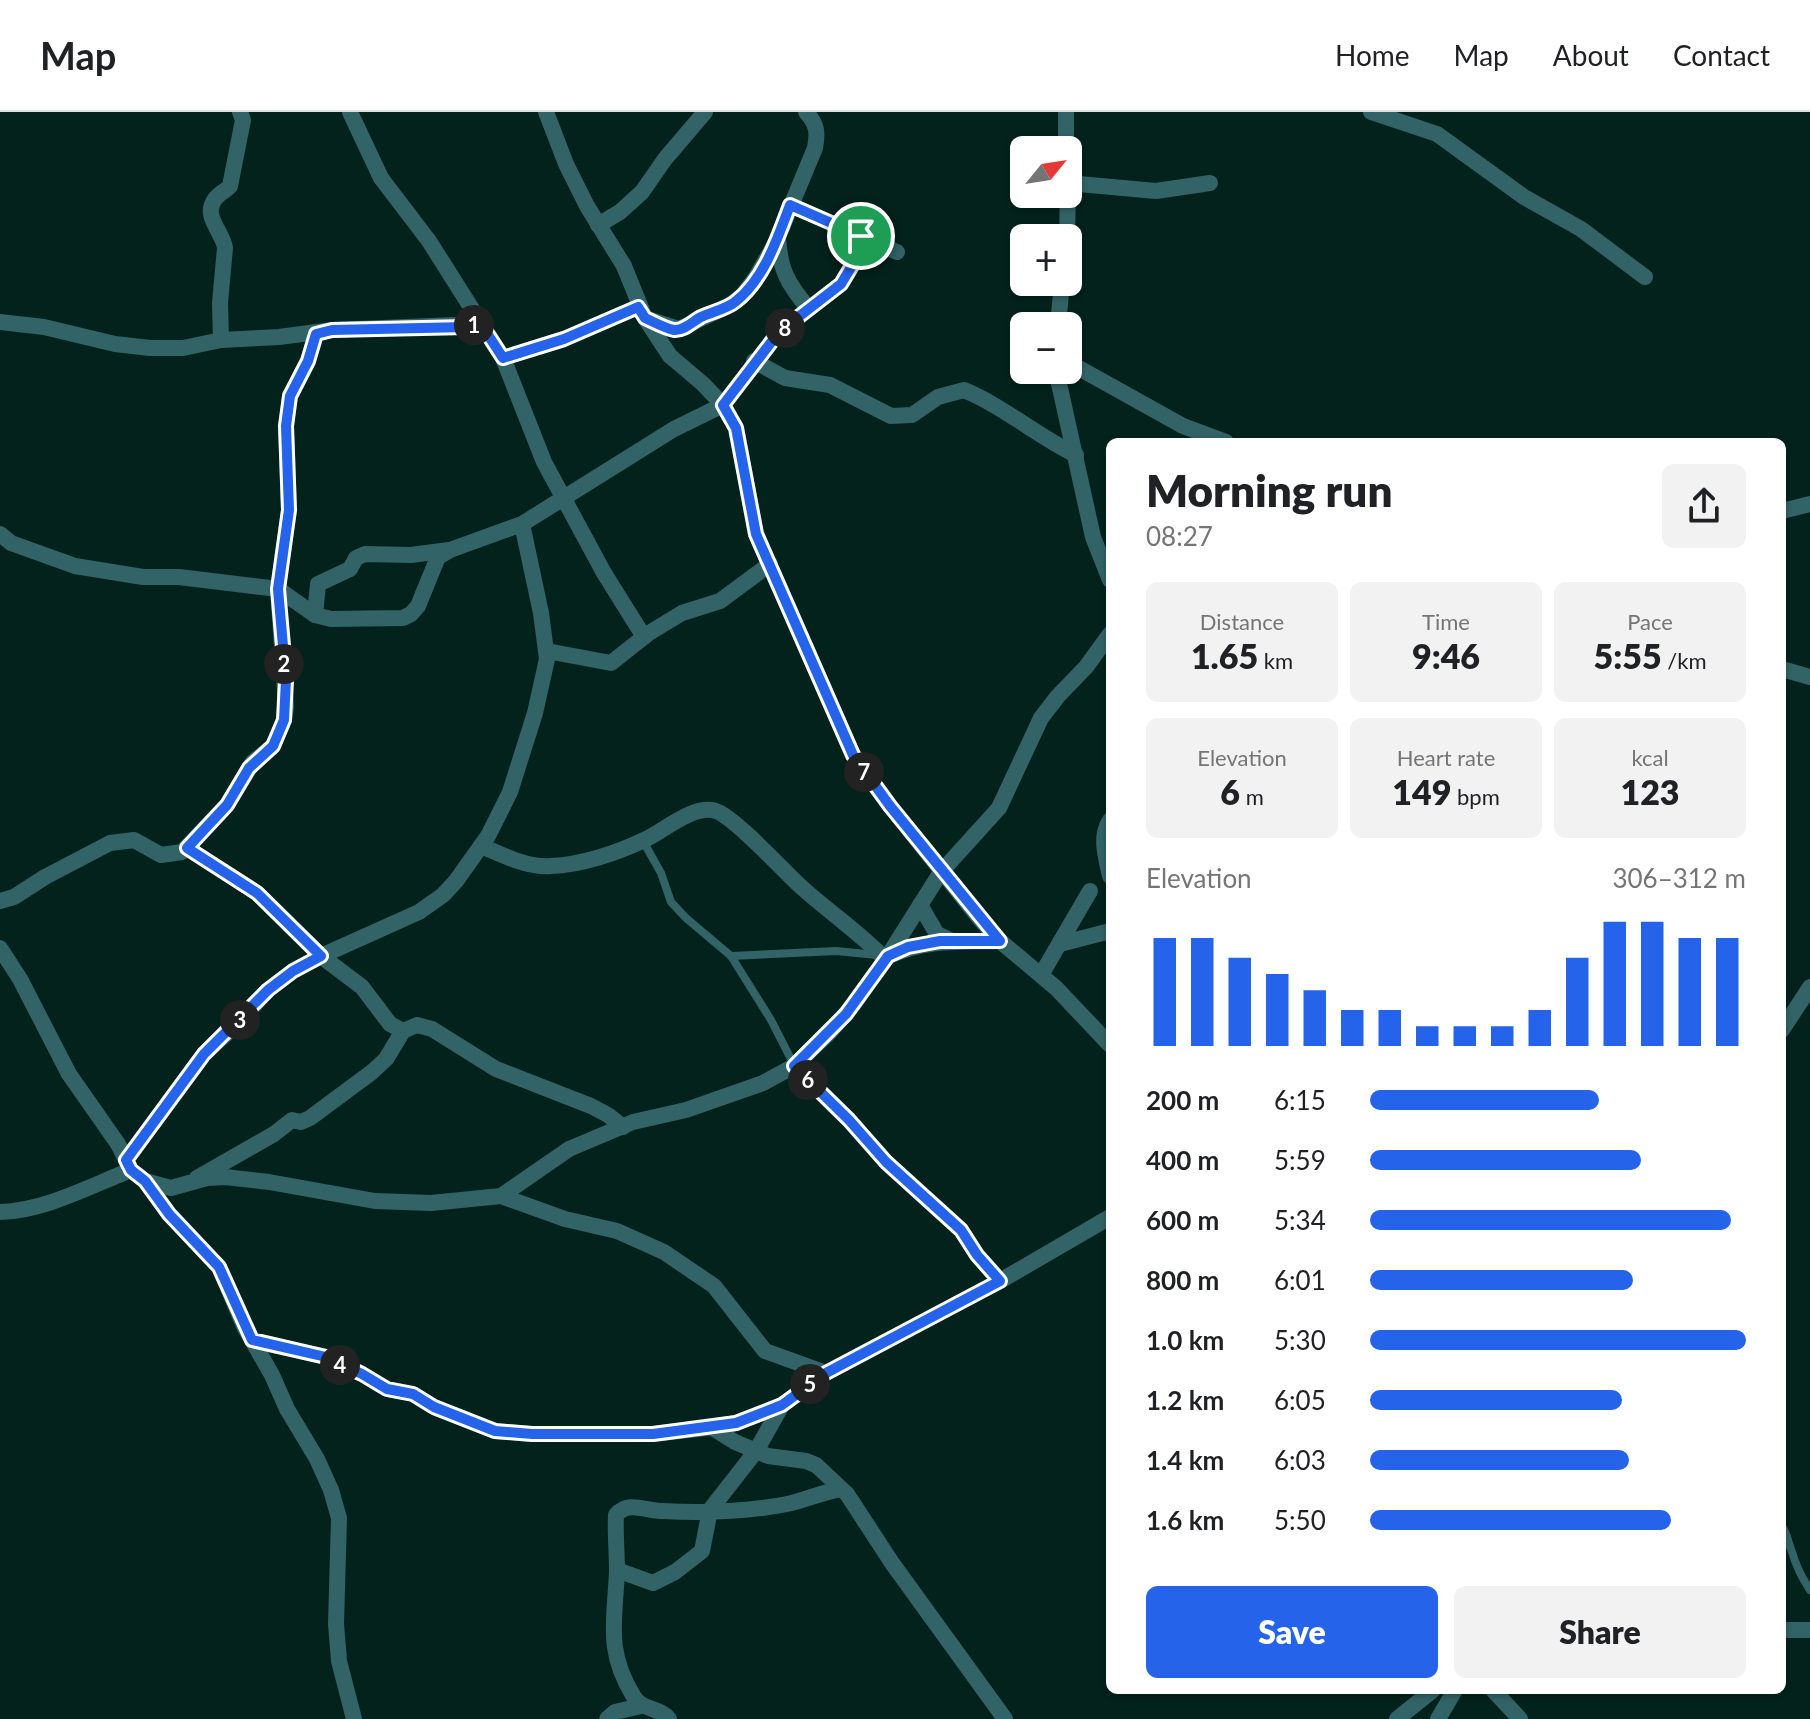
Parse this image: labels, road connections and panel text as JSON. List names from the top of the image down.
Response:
{
  "north": "top right",
  "page": {
    "header": "Map",
    "nav": [
      "Home",
      "Map",
      "About",
      "Contact"
    ],
    "map_buttons": ["+", "−"],
    "pins": [
      "1",
      "8",
      "2",
      "7",
      "3",
      "6",
      "4",
      "5"
    ],
    "heading": ["Morning run", "08:27"],
    "stats": [
      ["Distance", "1.65 km"],
      ["Time", "9:46"],
      ["Pace", "5:55 /km"],
      ["Elevation", "6 m"],
      ["Heart rate", "149 bpm"],
      ["kcal", "123"]
    ],
    "chart": ["Elevation", "306–312 m"],
    "list": [
      {
        "name": "200 m",
        "note": "6:15"
      },
      {
        "name": "400 m",
        "note": "5:59"
      },
      {
        "name": "600 m",
        "note": "5:34"
      },
      {
        "name": "800 m",
        "note": "6:01"
      },
      {
        "name": "1.0 km",
        "note": "5:30"
      },
      {
        "name": "1.2 km",
        "note": "6:05"
      },
      {
        "name": "1.4 km",
        "note": "6:03"
      },
      {
        "name": "1.6 km",
        "note": "5:50"
      }
    ],
    "buttons": ["Save", "Share"]
  }
}
